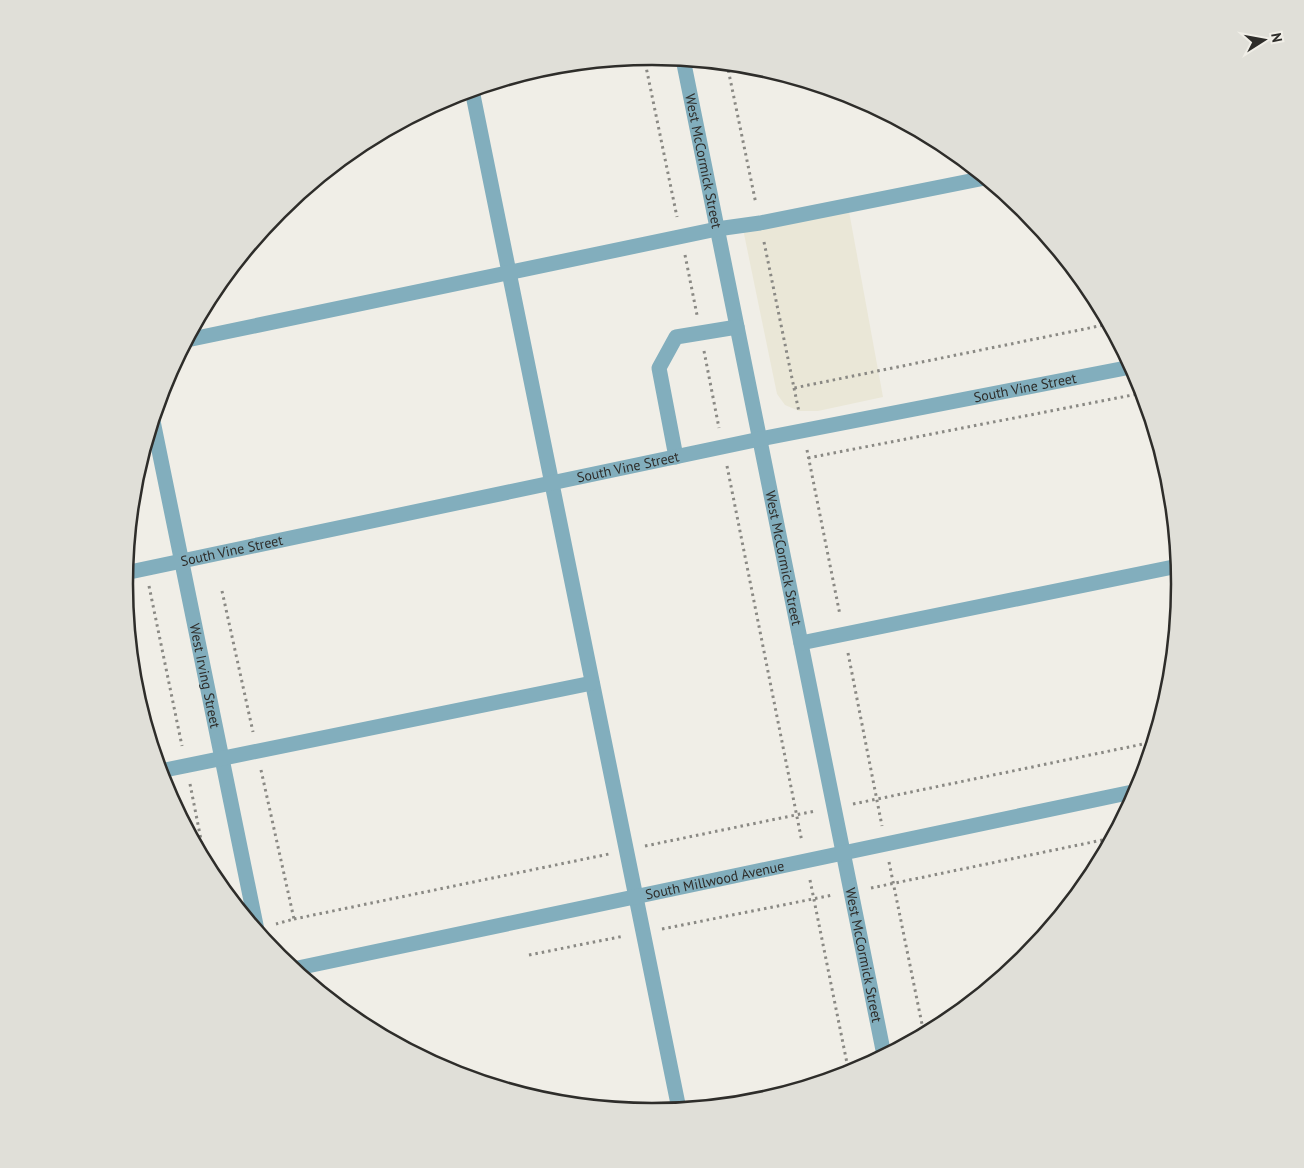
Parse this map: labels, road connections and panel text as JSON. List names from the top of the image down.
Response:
{
  "streets": {
    "street": [
      "West McCormick Street",
      "South Vine Street",
      "West Irving Street",
      "South Millwood Avenue"
    ]
  },
  "crossings": [
    ["West McCormick Street", "South Vine Street"],
    ["West McCormick Street", "South Millwood Avenue"],
    ["South Vine Street", "West Irving Street"]
  ],
  "north": "right"
}
